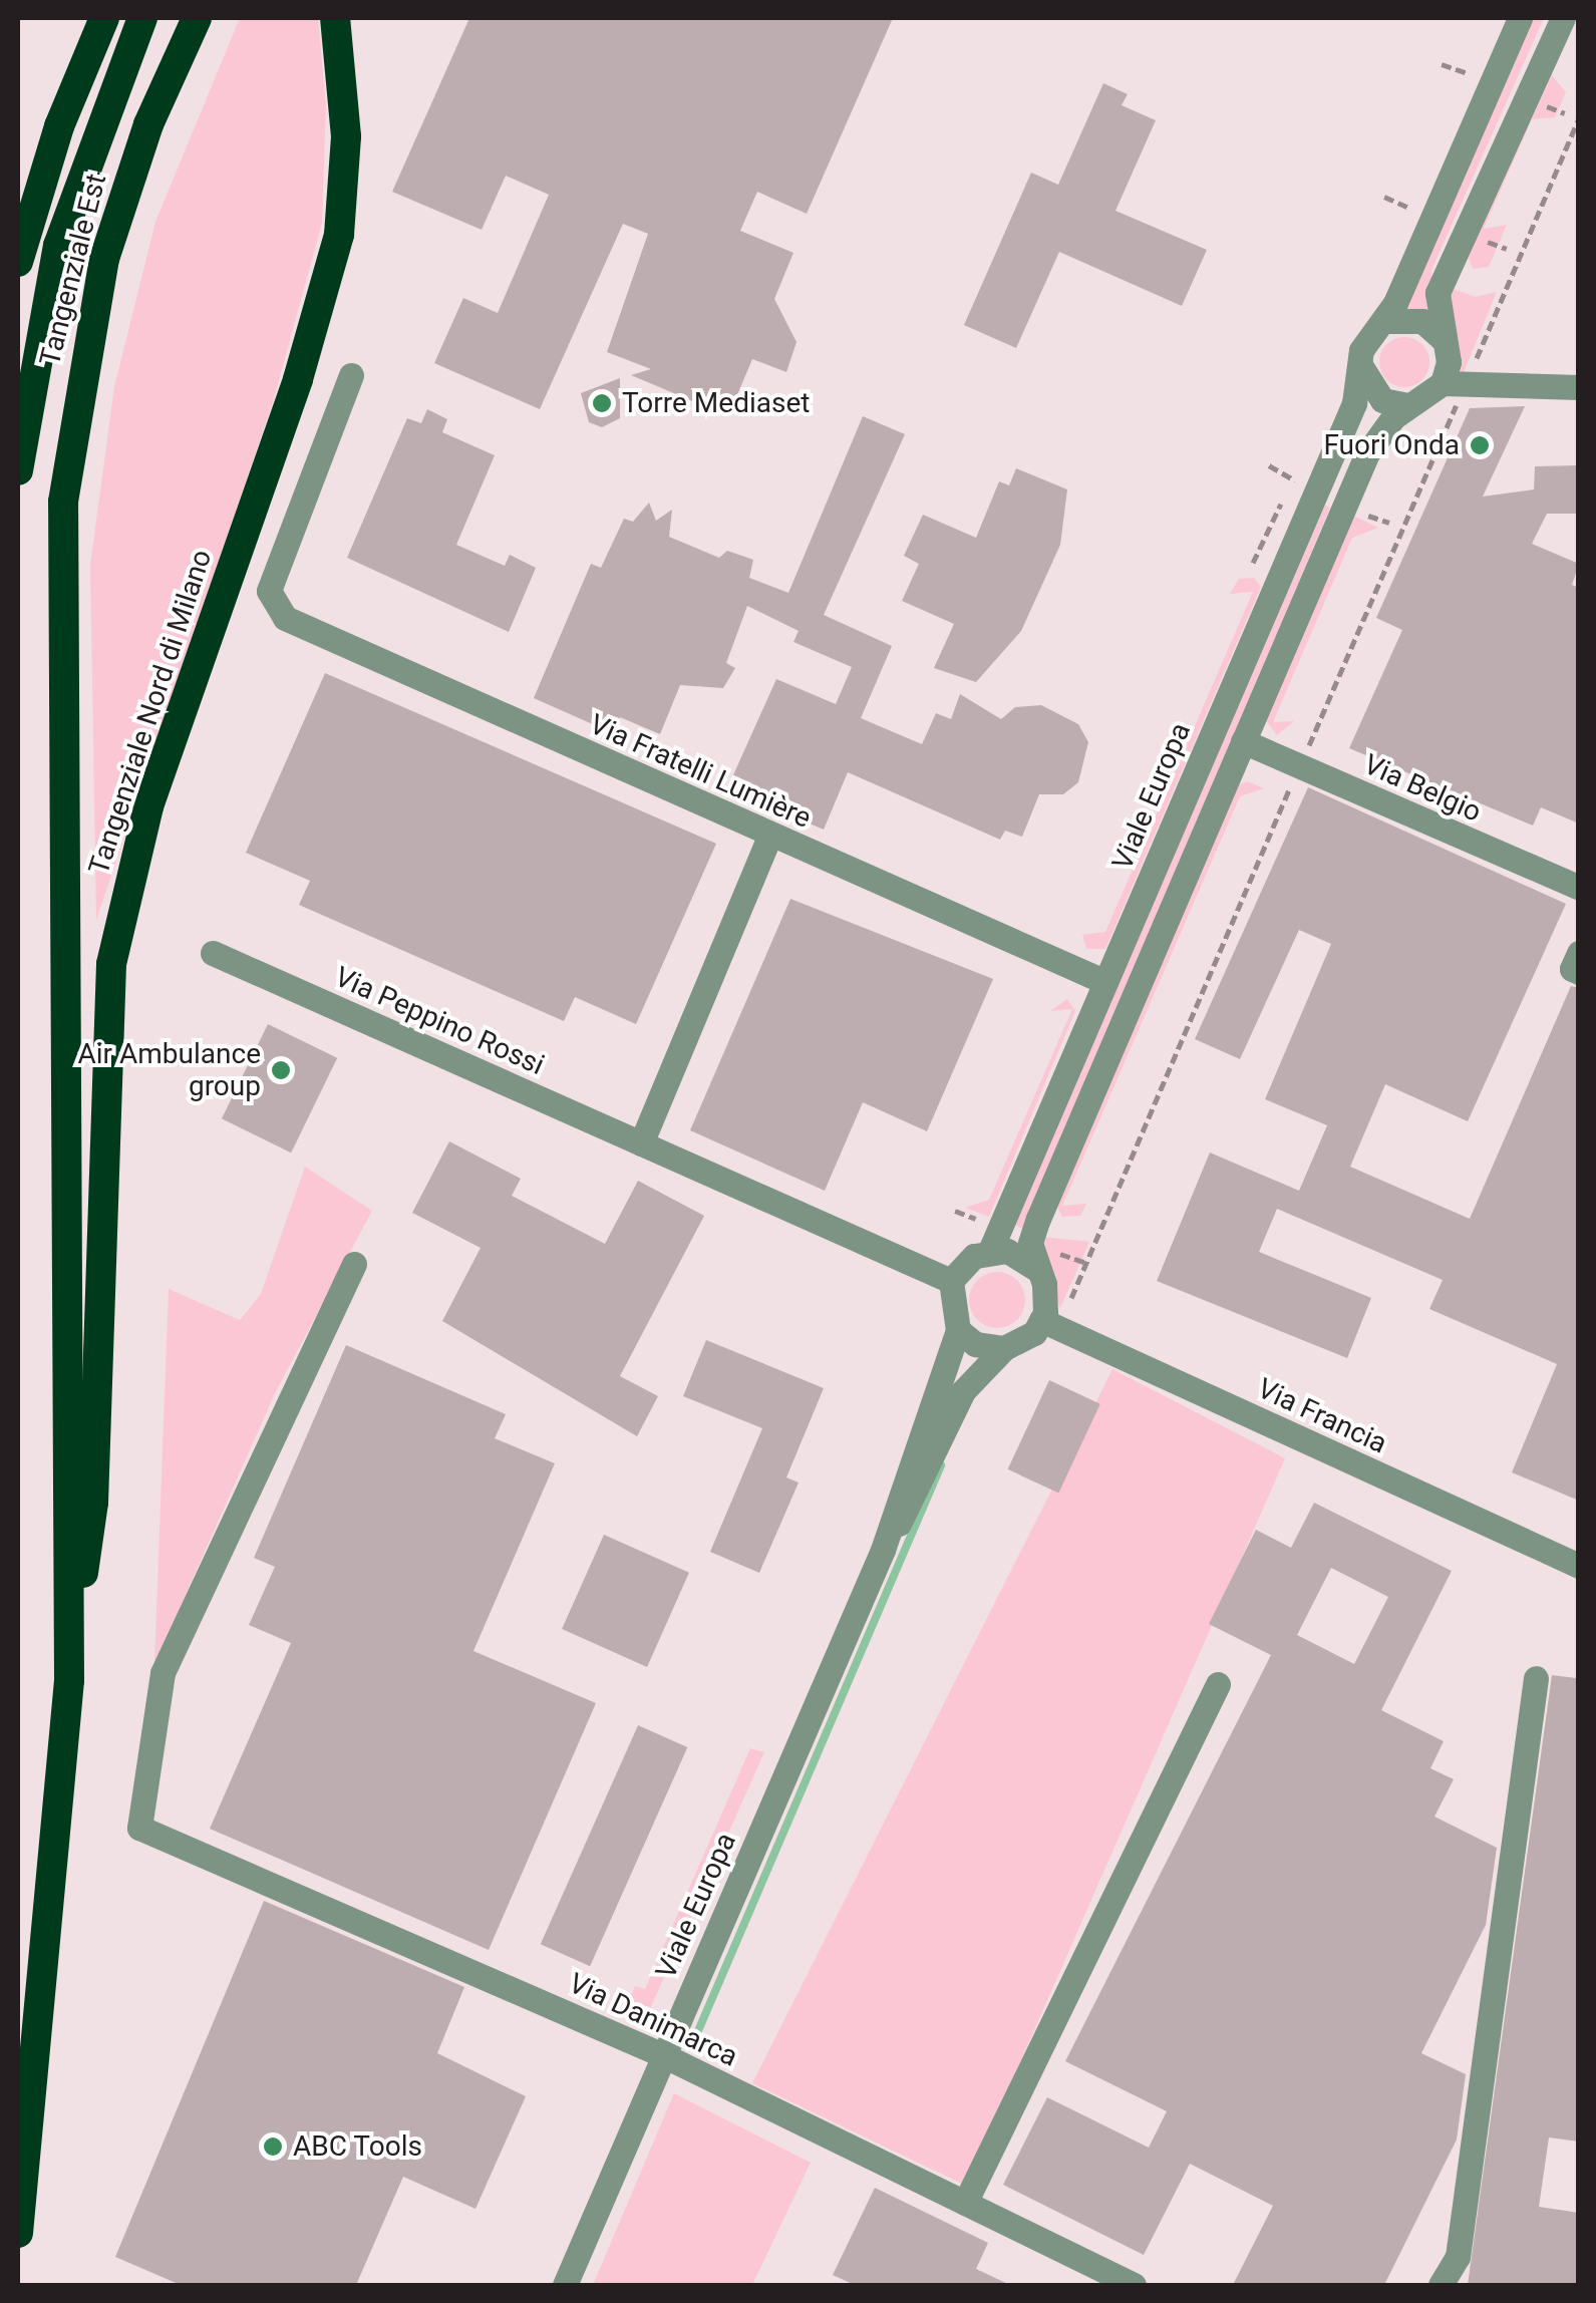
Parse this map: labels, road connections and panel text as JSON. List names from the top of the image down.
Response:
{
  "streets": {
    "highway": ["Tangenziale Est", "Tangenziale Nord di Milano"],
    "street": [
      "Via Fratelli Lumière",
      "Via Belgio",
      "Viale Europa",
      "Via Peppino Rossi",
      "Via Francia",
      "Via Danimarca"
    ]
  },
  "crossings": [
    ["Tangenziale Est", "Tangenziale Nord di Milano"],
    ["Via Fratelli Lumière", "Viale Europa"],
    ["Viale Europa", "Via Peppino Rossi"],
    ["Viale Europa", "Via Francia"],
    ["Viale Europa", "Via Danimarca"],
    ["Via Peppino Rossi", "Via Francia"]
  ],
  "places": [
    "Torre Mediaset",
    "Fuori Onda",
    "Air Ambulance group",
    "ABC Tools"
  ]
}
